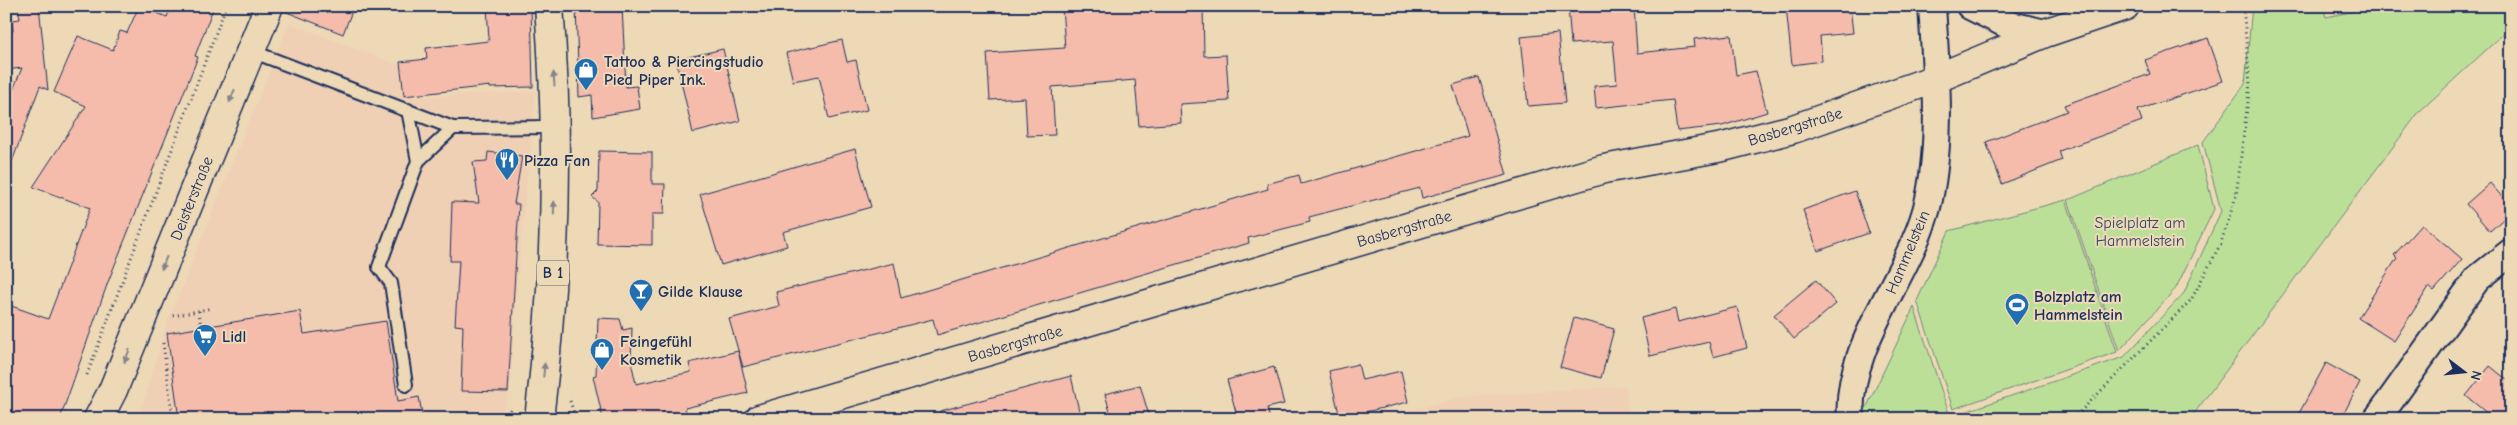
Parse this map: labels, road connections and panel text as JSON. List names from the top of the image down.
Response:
{
  "streets": {
    "main road": ["Basbergstraße", "Deisterstraße", "B 1"],
    "street": ["Hammelstein"]
  },
  "crossings": [
    ["Basbergstraße", "Hammelstein"]
  ],
  "one_way": ["Deisterstraße"],
  "parks": ["Spielplatz am Hammelstein"],
  "places": {
    "shop": ["Tattoo & Piercingstudio Pied Piper Ink.", "Feingefühl Kosmetik"],
    "restaurant": ["Pizza Fan"],
    "bar": ["Gilde Klause"],
    "sports": ["Bolzplatz am Hammelstein"],
    "supermarket": ["Lidl"]
  },
  "north": "right"
}
